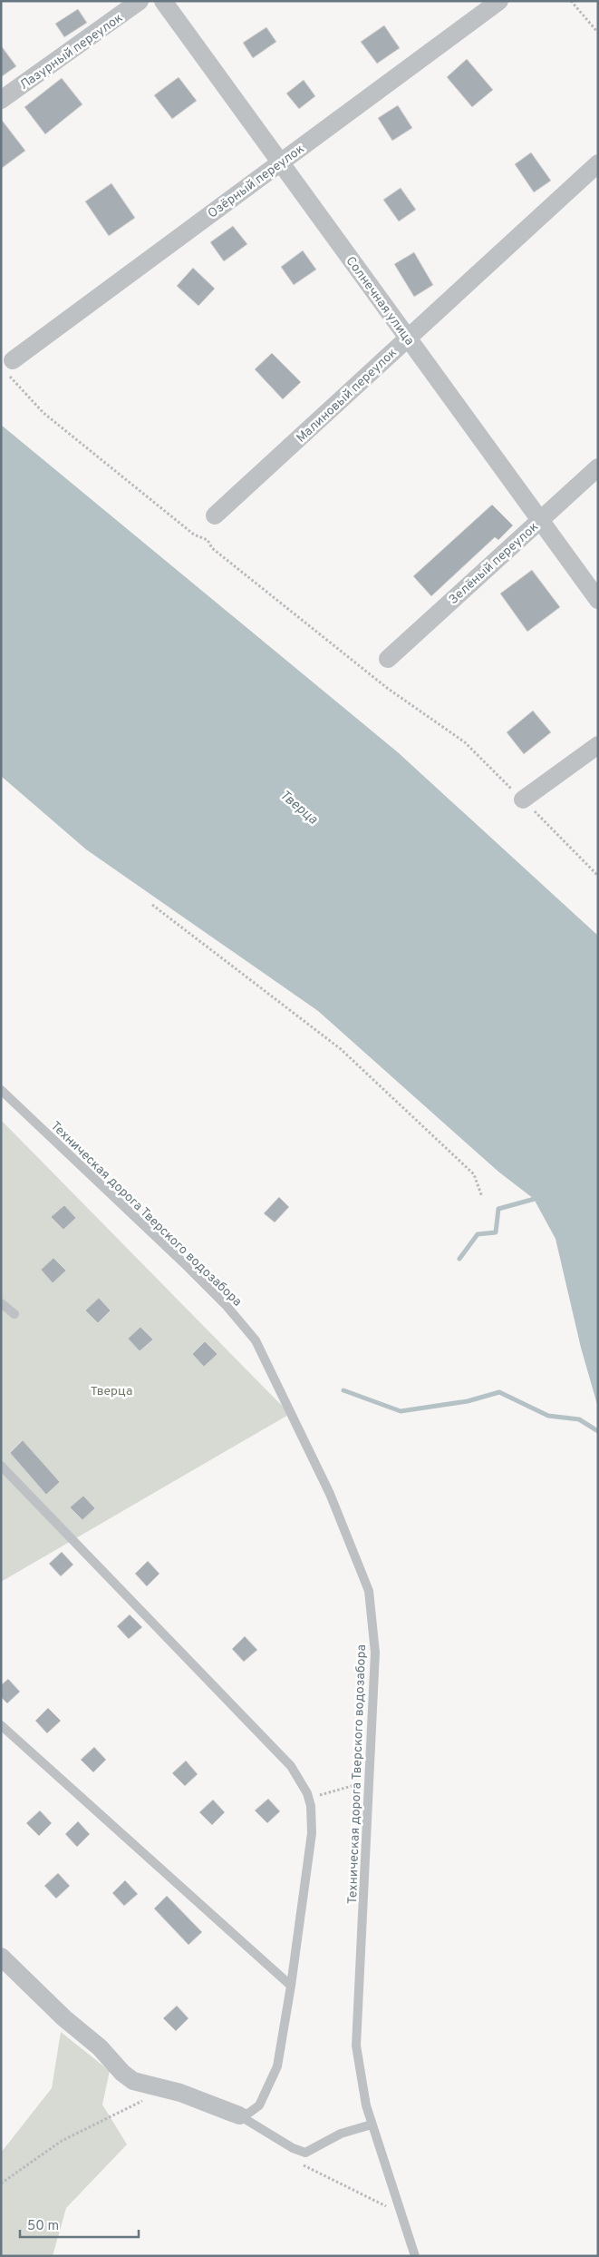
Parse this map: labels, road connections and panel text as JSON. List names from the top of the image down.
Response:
{
  "streets": {
    "street": [
      "Лазурный переулок",
      "Озёрный переулок",
      "Солнечная улица",
      "Малиновый переулок",
      "Зелёный переулок"
    ],
    "lane": ["Техническая дорога Тверского водозабора"]
  },
  "crossings": [
    ["Озёрный переулок", "Солнечная улица"],
    ["Солнечная улица", "Малиновый переулок"],
    ["Солнечная улица", "Зелёный переулок"]
  ],
  "water": ["Тверца"],
  "parks": ["Тверца"],
  "scale_bar": "50 m"
}
